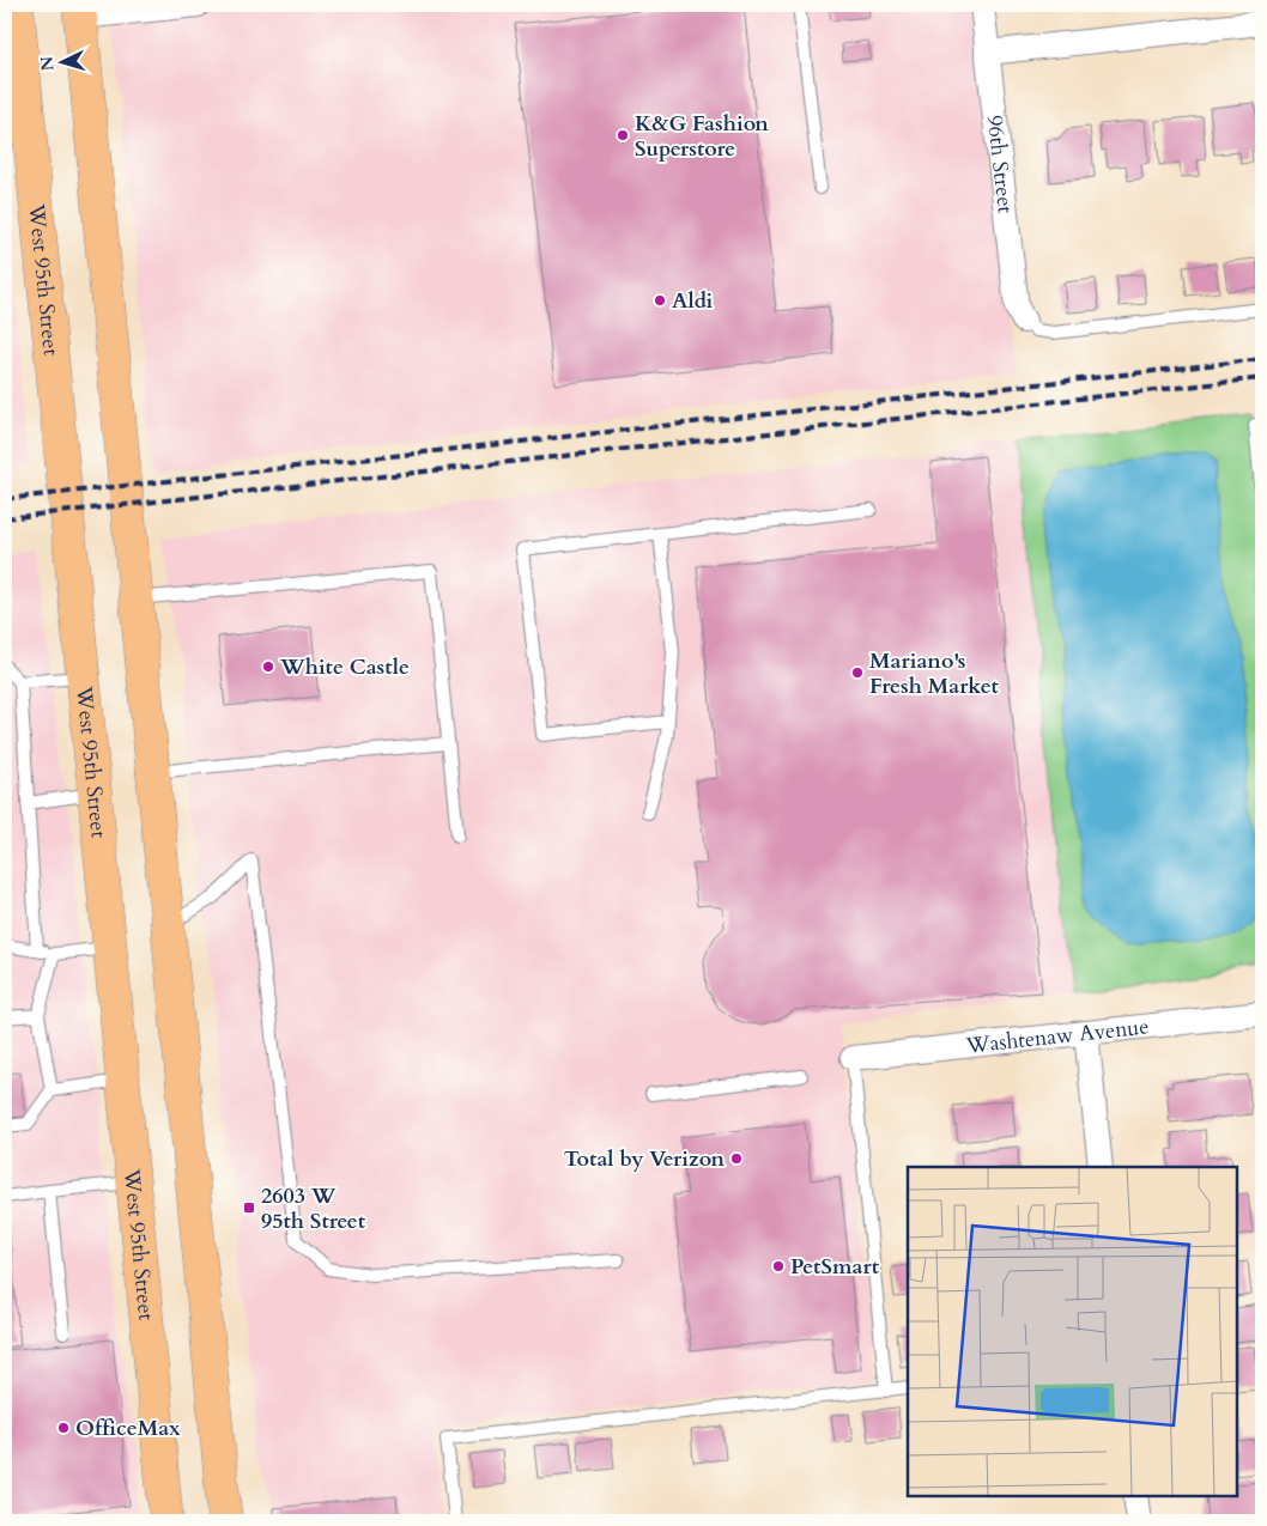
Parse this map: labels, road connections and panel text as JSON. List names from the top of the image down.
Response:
{
  "streets": {
    "main road": ["West 95th Street"],
    "street": ["96th Street", "Washtenaw Avenue"]
  },
  "places": {
    "other": [
      "K&G Fashion Superstore",
      "Aldi",
      "White Castle",
      "Mariano's Fresh Market",
      "Total by Verizon",
      "PetSmart",
      "OfficeMax"
    ],
    "transit": ["2603 W 95th Street"]
  },
  "north": "left"
}
